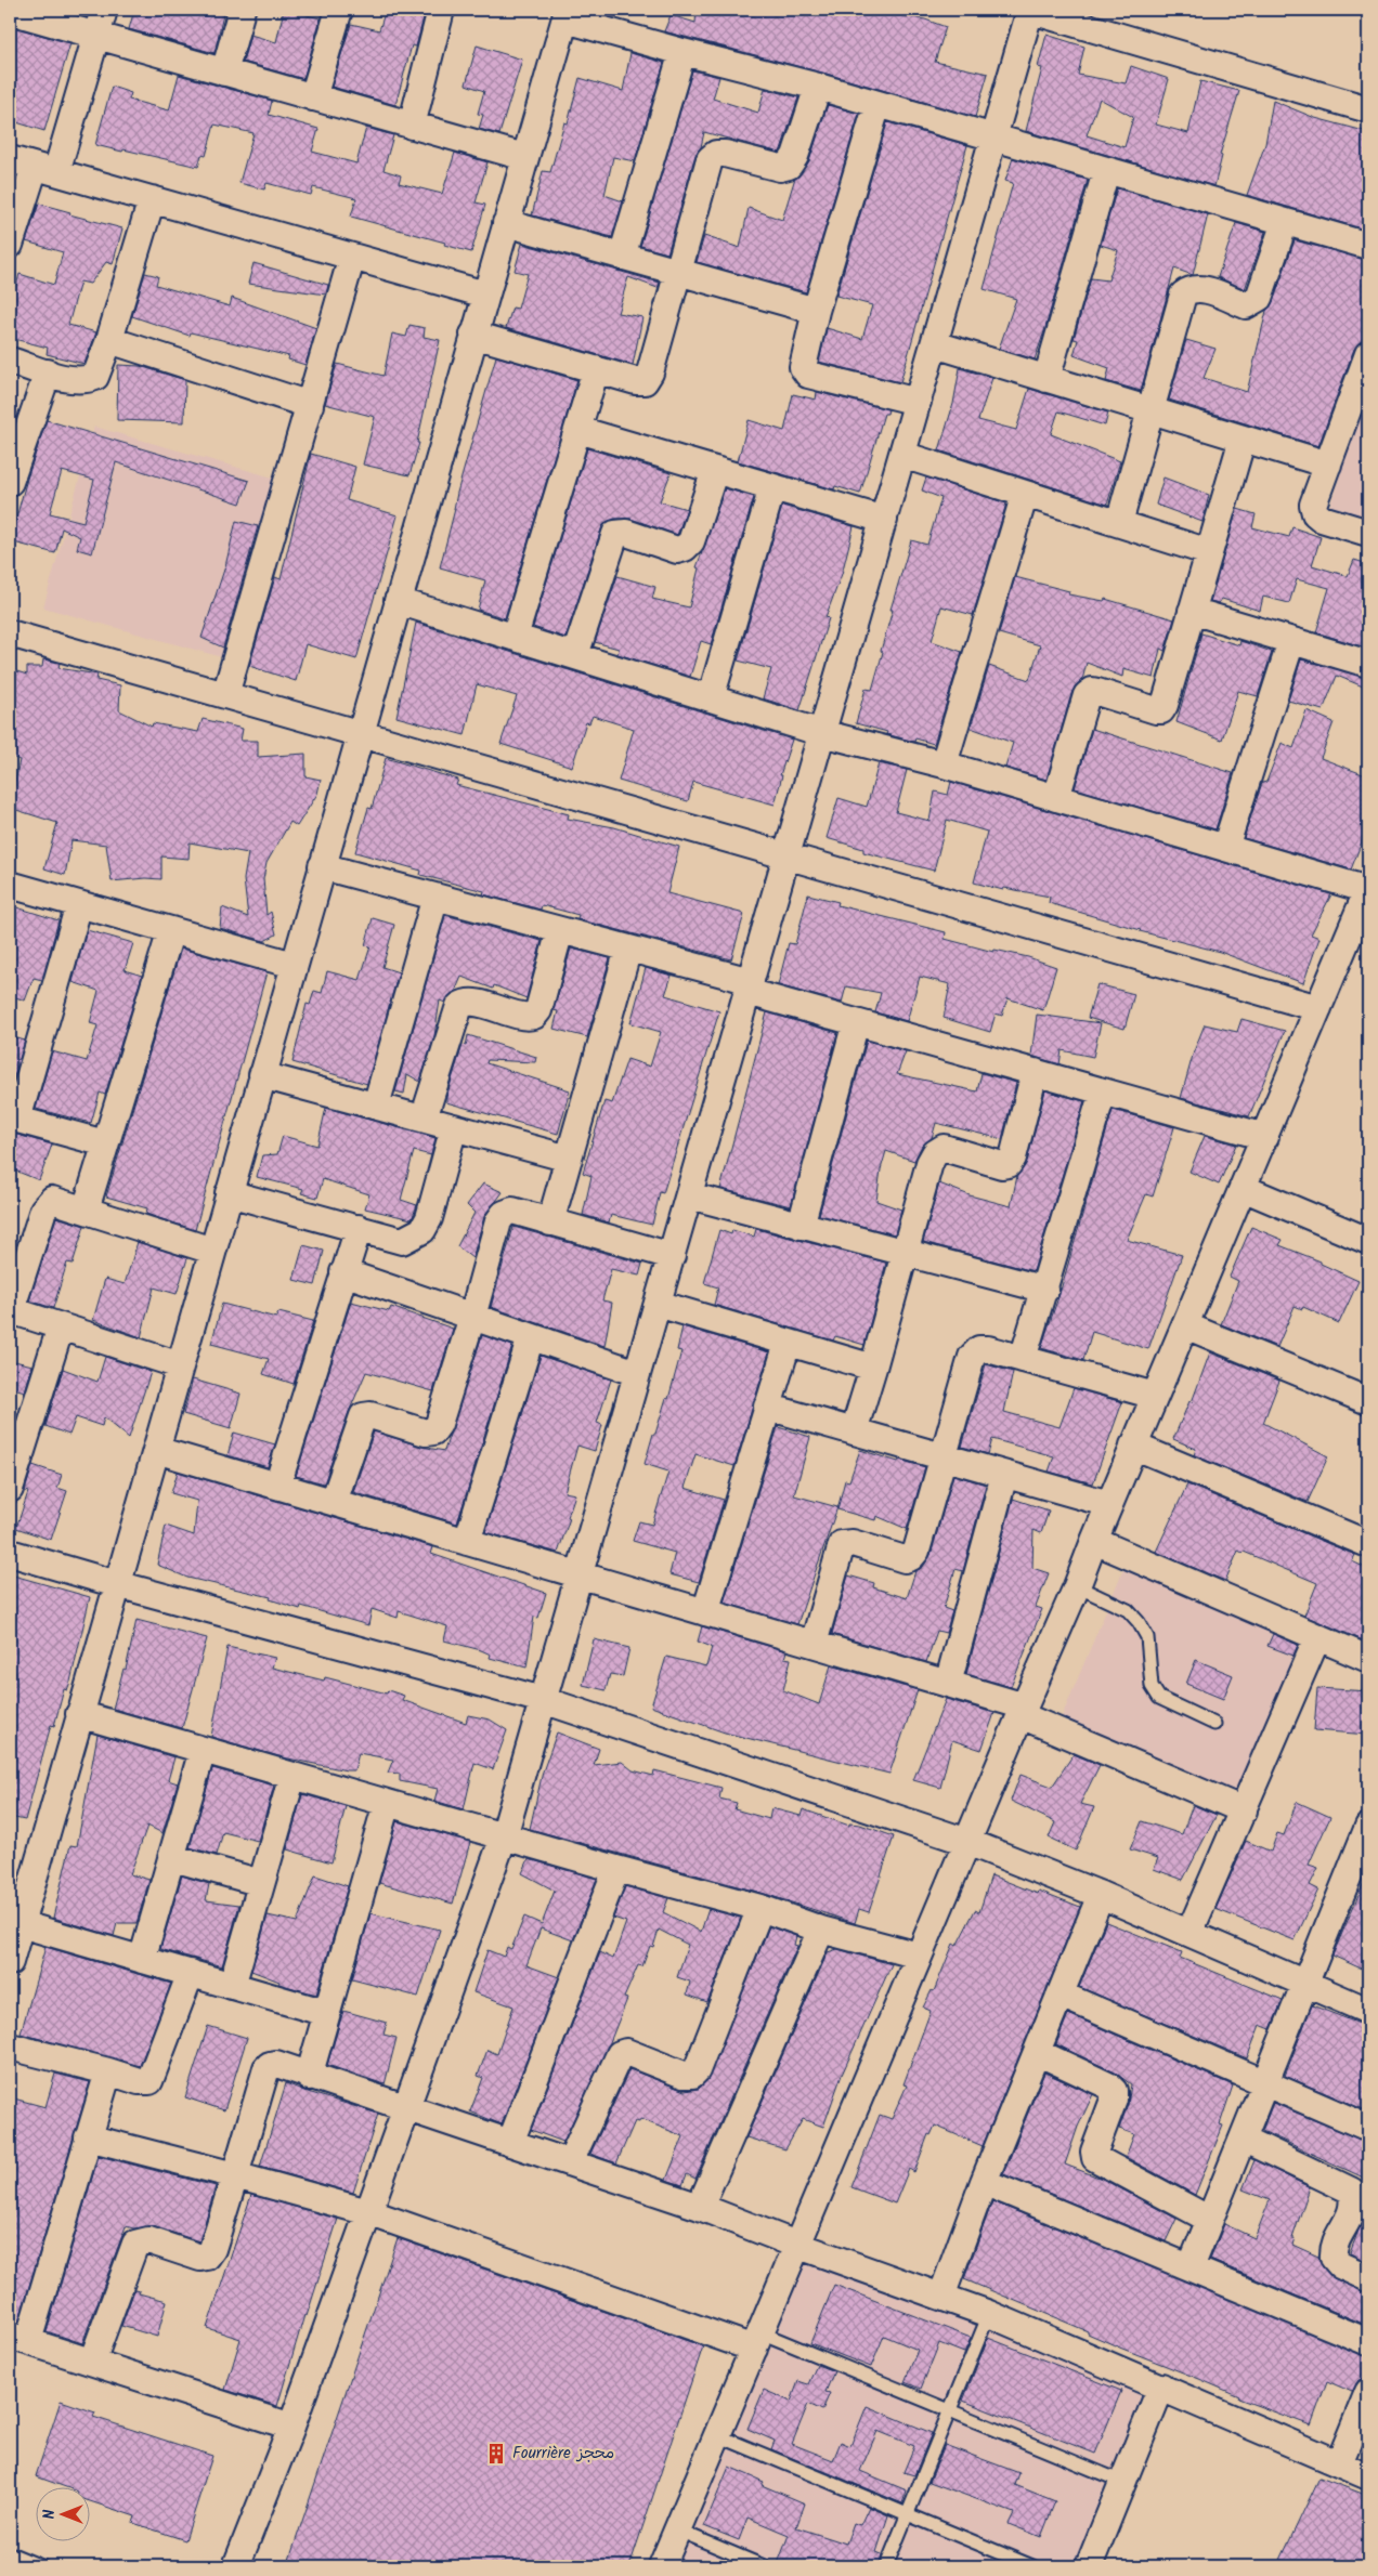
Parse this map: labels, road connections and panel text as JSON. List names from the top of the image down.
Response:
{
  "places": {
    "building": ["Fourrière محجز"]
  },
  "north": "left"
}
